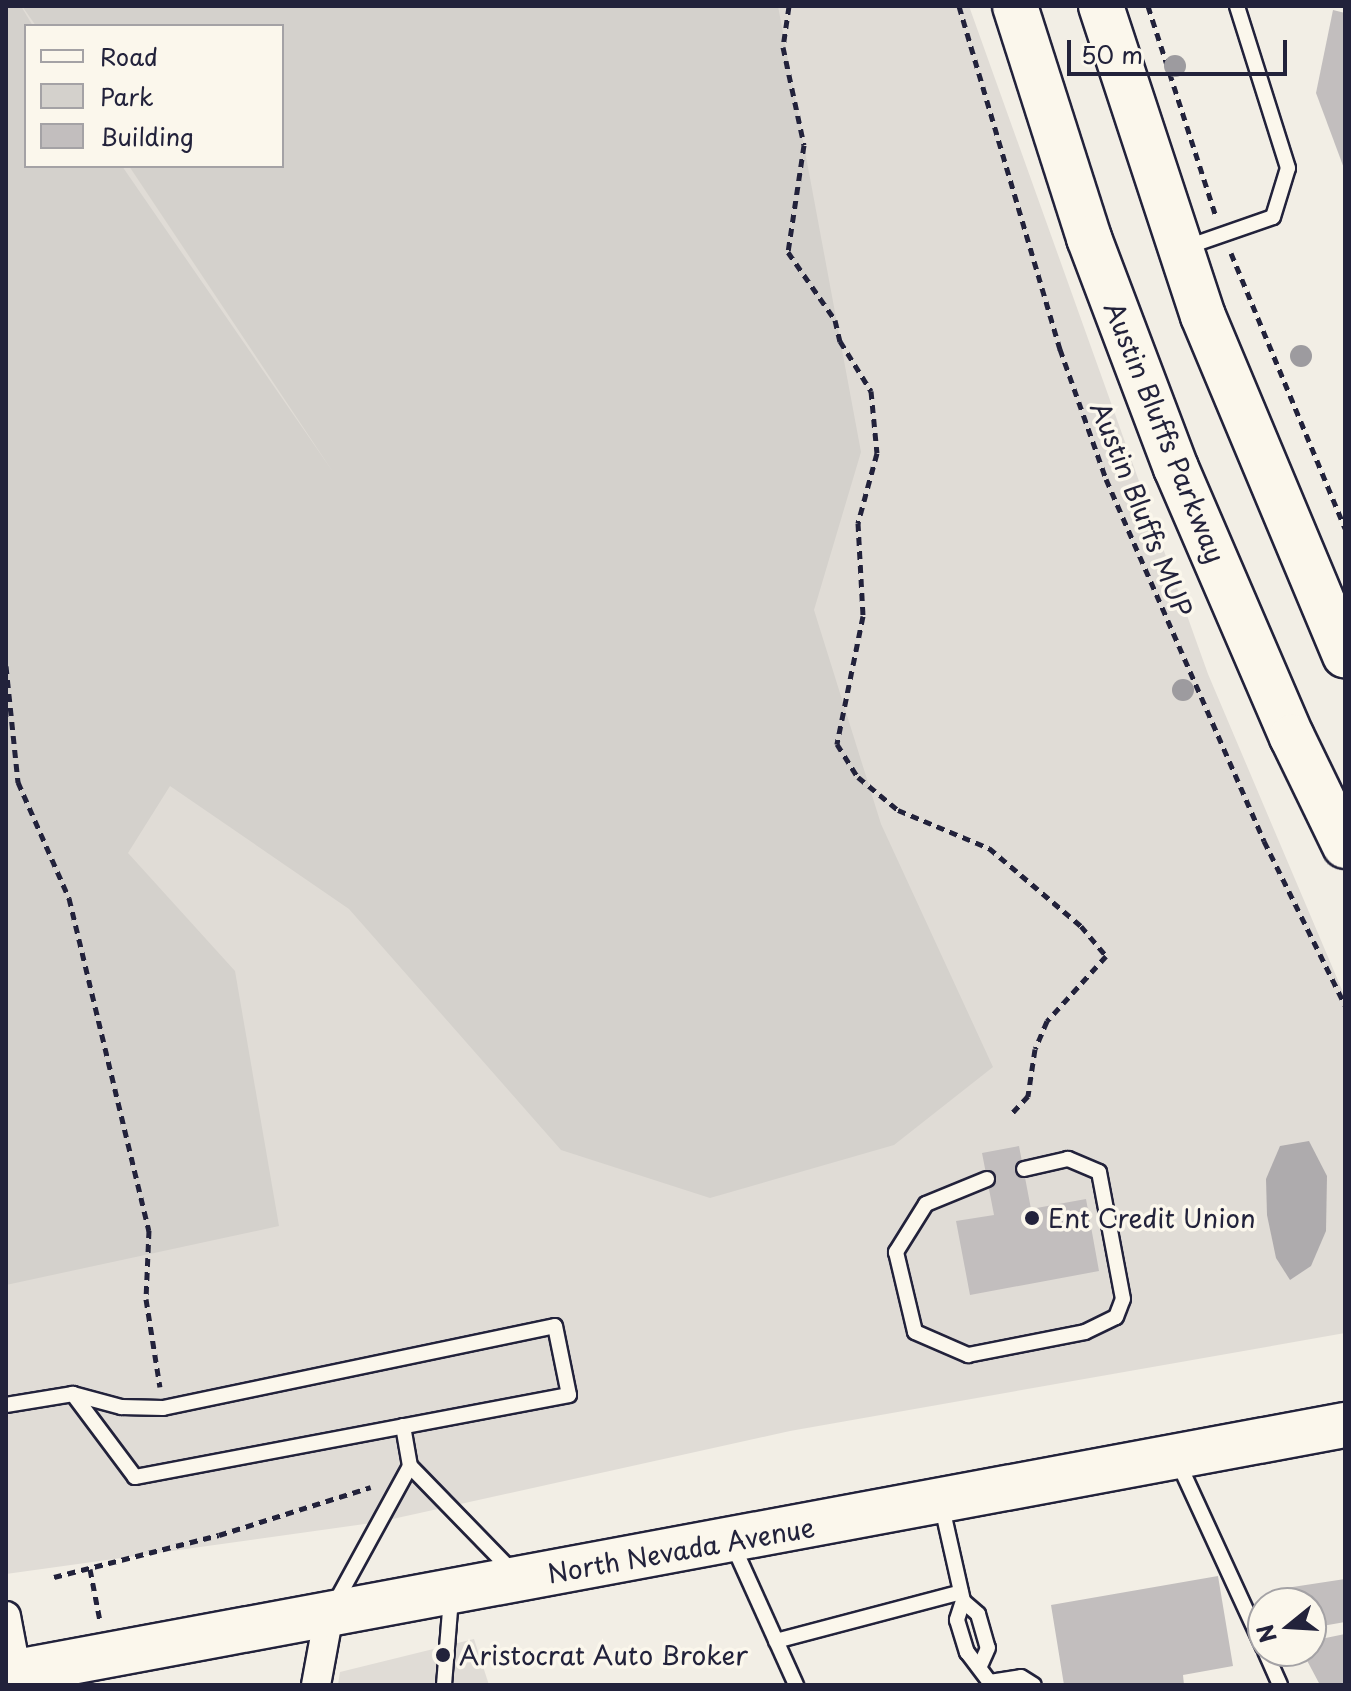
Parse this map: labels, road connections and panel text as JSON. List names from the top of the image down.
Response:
{
  "streets": {
    "main road": ["Austin Bluffs Parkway", "North Nevada Avenue"],
    "path": ["Austin Bluffs MUP"]
  },
  "places": ["Ent Credit Union", "Aristocrat Auto Broker"],
  "legend": ["Road", "Park", "Building"],
  "scale_bar": "50 m",
  "north": "left"
}
